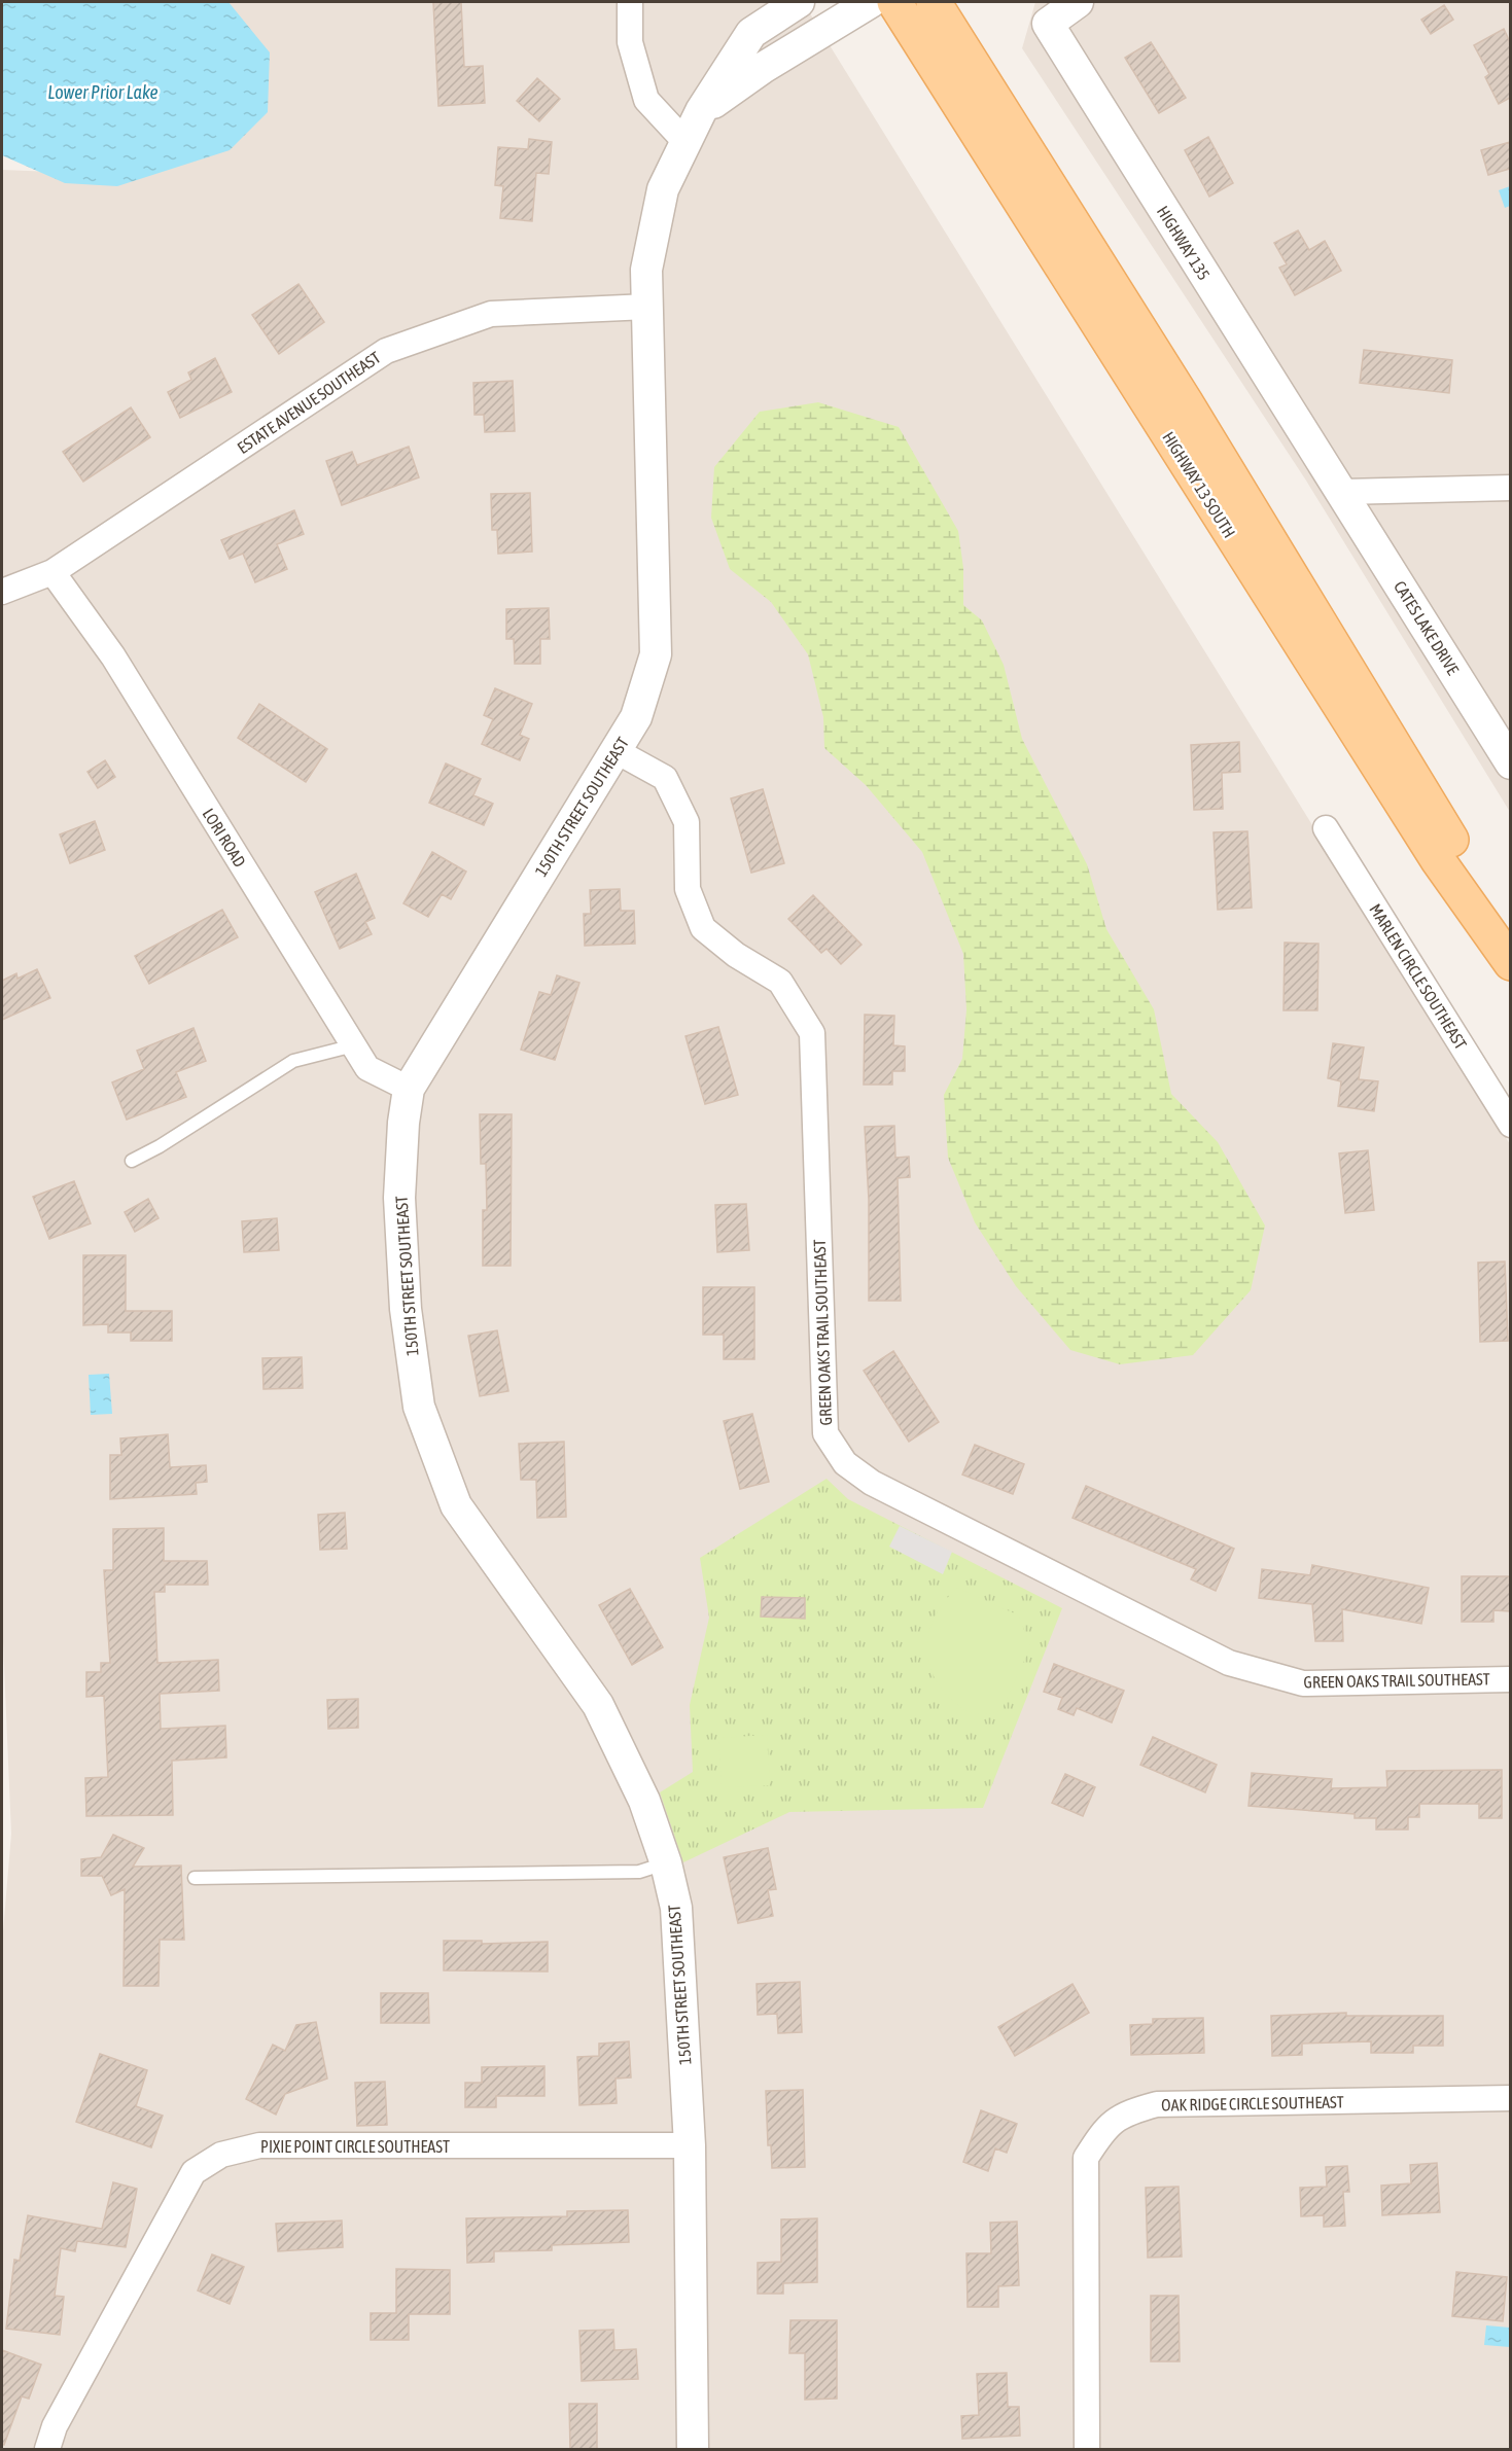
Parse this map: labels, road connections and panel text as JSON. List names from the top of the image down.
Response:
{
  "streets": {
    "main road": ["HIGHWAY 13 SOUTH"],
    "street": [
      "HIGHWAY 135",
      "ESTATE AVENUE SOUTHEAST",
      "CATES LAKE DRIVE",
      "150TH STREET SOUTHEAST",
      "LORI ROAD",
      "MARLEN CIRCLE SOUTHEAST",
      "GREEN OAKS TRAIL SOUTHEAST",
      "OAK RIDGE CIRCLE SOUTHEAST",
      "PIXIE POINT CIRCLE SOUTHEAST"
    ]
  },
  "crossings": [
    ["HIGHWAY 135", "CATES LAKE DRIVE"],
    ["ESTATE AVENUE SOUTHEAST", "150TH STREET SOUTHEAST"],
    ["ESTATE AVENUE SOUTHEAST", "LORI ROAD"],
    ["150TH STREET SOUTHEAST", "LORI ROAD"],
    ["150TH STREET SOUTHEAST", "GREEN OAKS TRAIL SOUTHEAST"],
    ["150TH STREET SOUTHEAST", "PIXIE POINT CIRCLE SOUTHEAST"]
  ],
  "water": ["Lower Prior Lake"]
}
